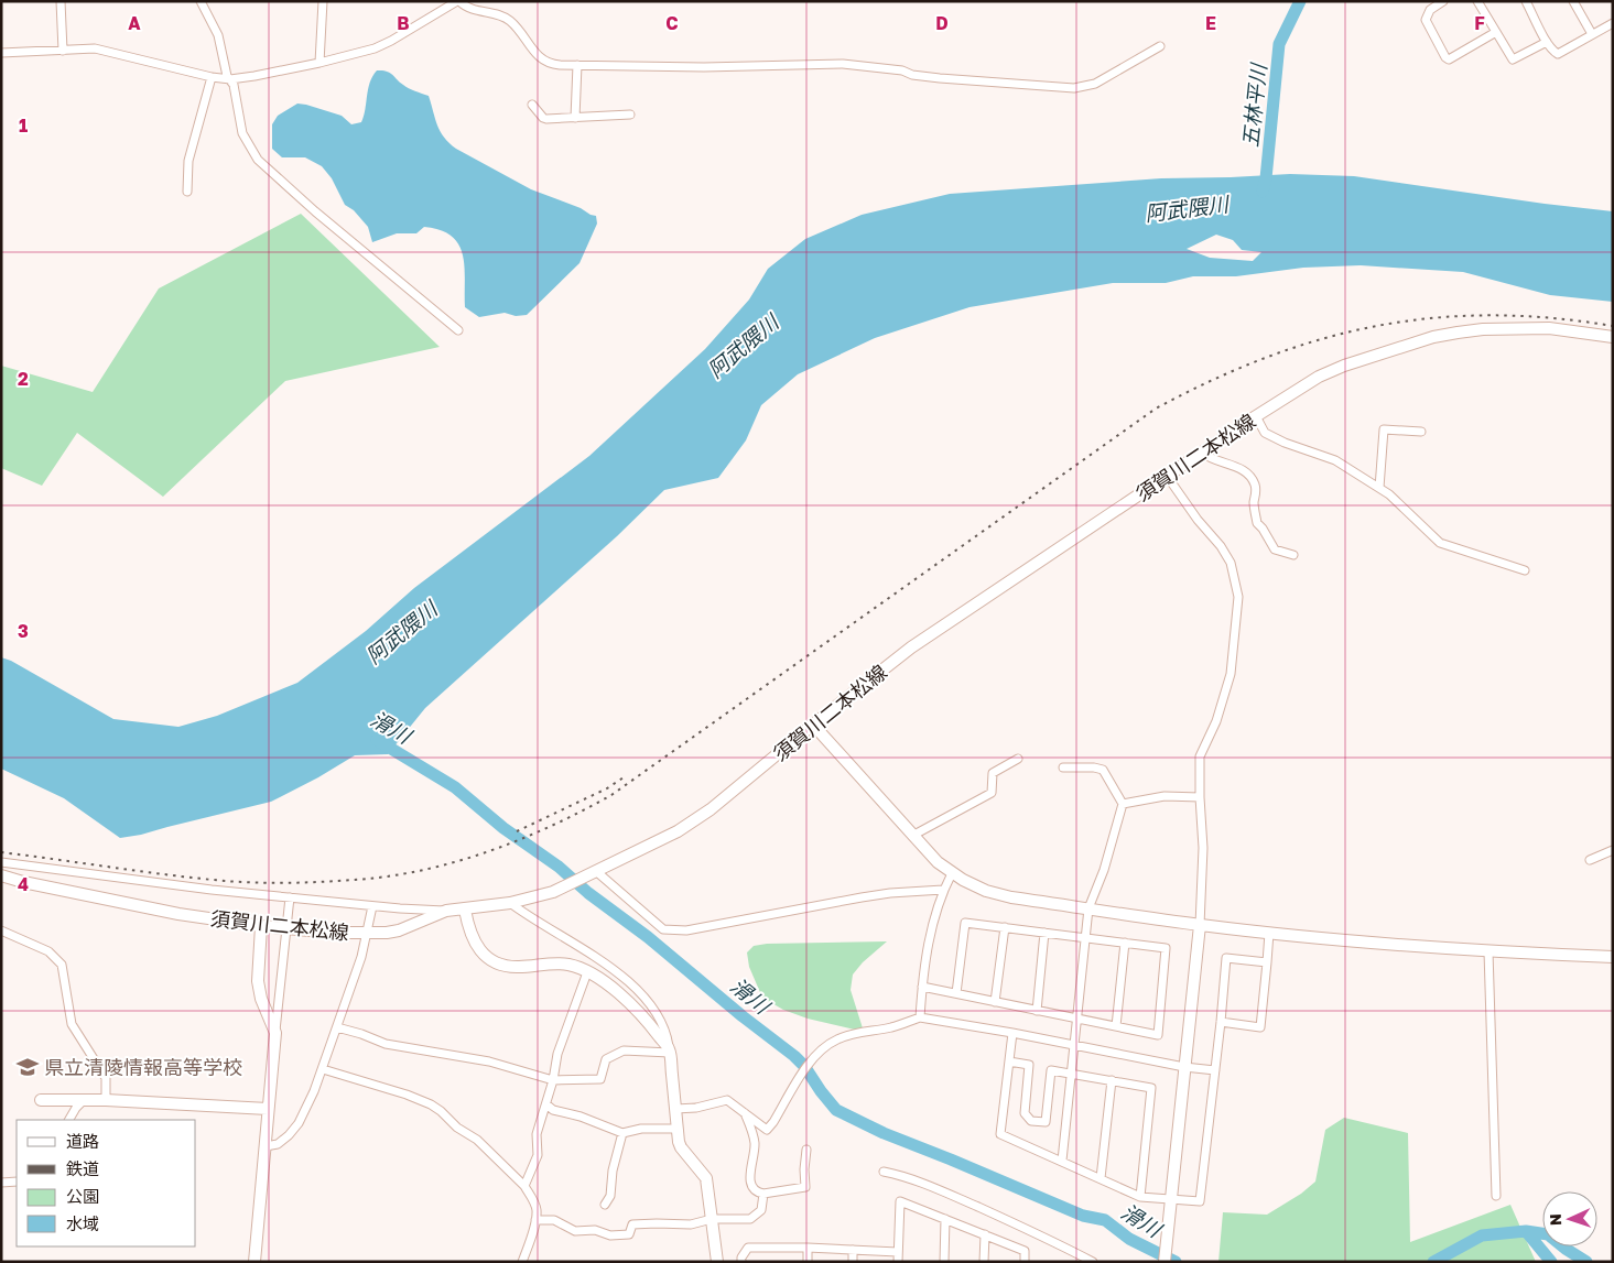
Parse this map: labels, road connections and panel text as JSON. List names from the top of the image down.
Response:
{
  "streets": {
    "street": ["須賀川二本松線"]
  },
  "water": ["五林平川", "阿武隈川", "滑川"],
  "places": {
    "school or university": ["県立清陵情報高等学校"]
  },
  "legend": [
    "道路",
    "鉄道",
    "公園",
    "水域"
  ],
  "north": "left",
  "grid": {
    "columns": [
      "A",
      "B",
      "C",
      "D",
      "E",
      "F"
    ],
    "rows": [
      "1",
      "2",
      "3",
      "4"
    ]
  }
}
